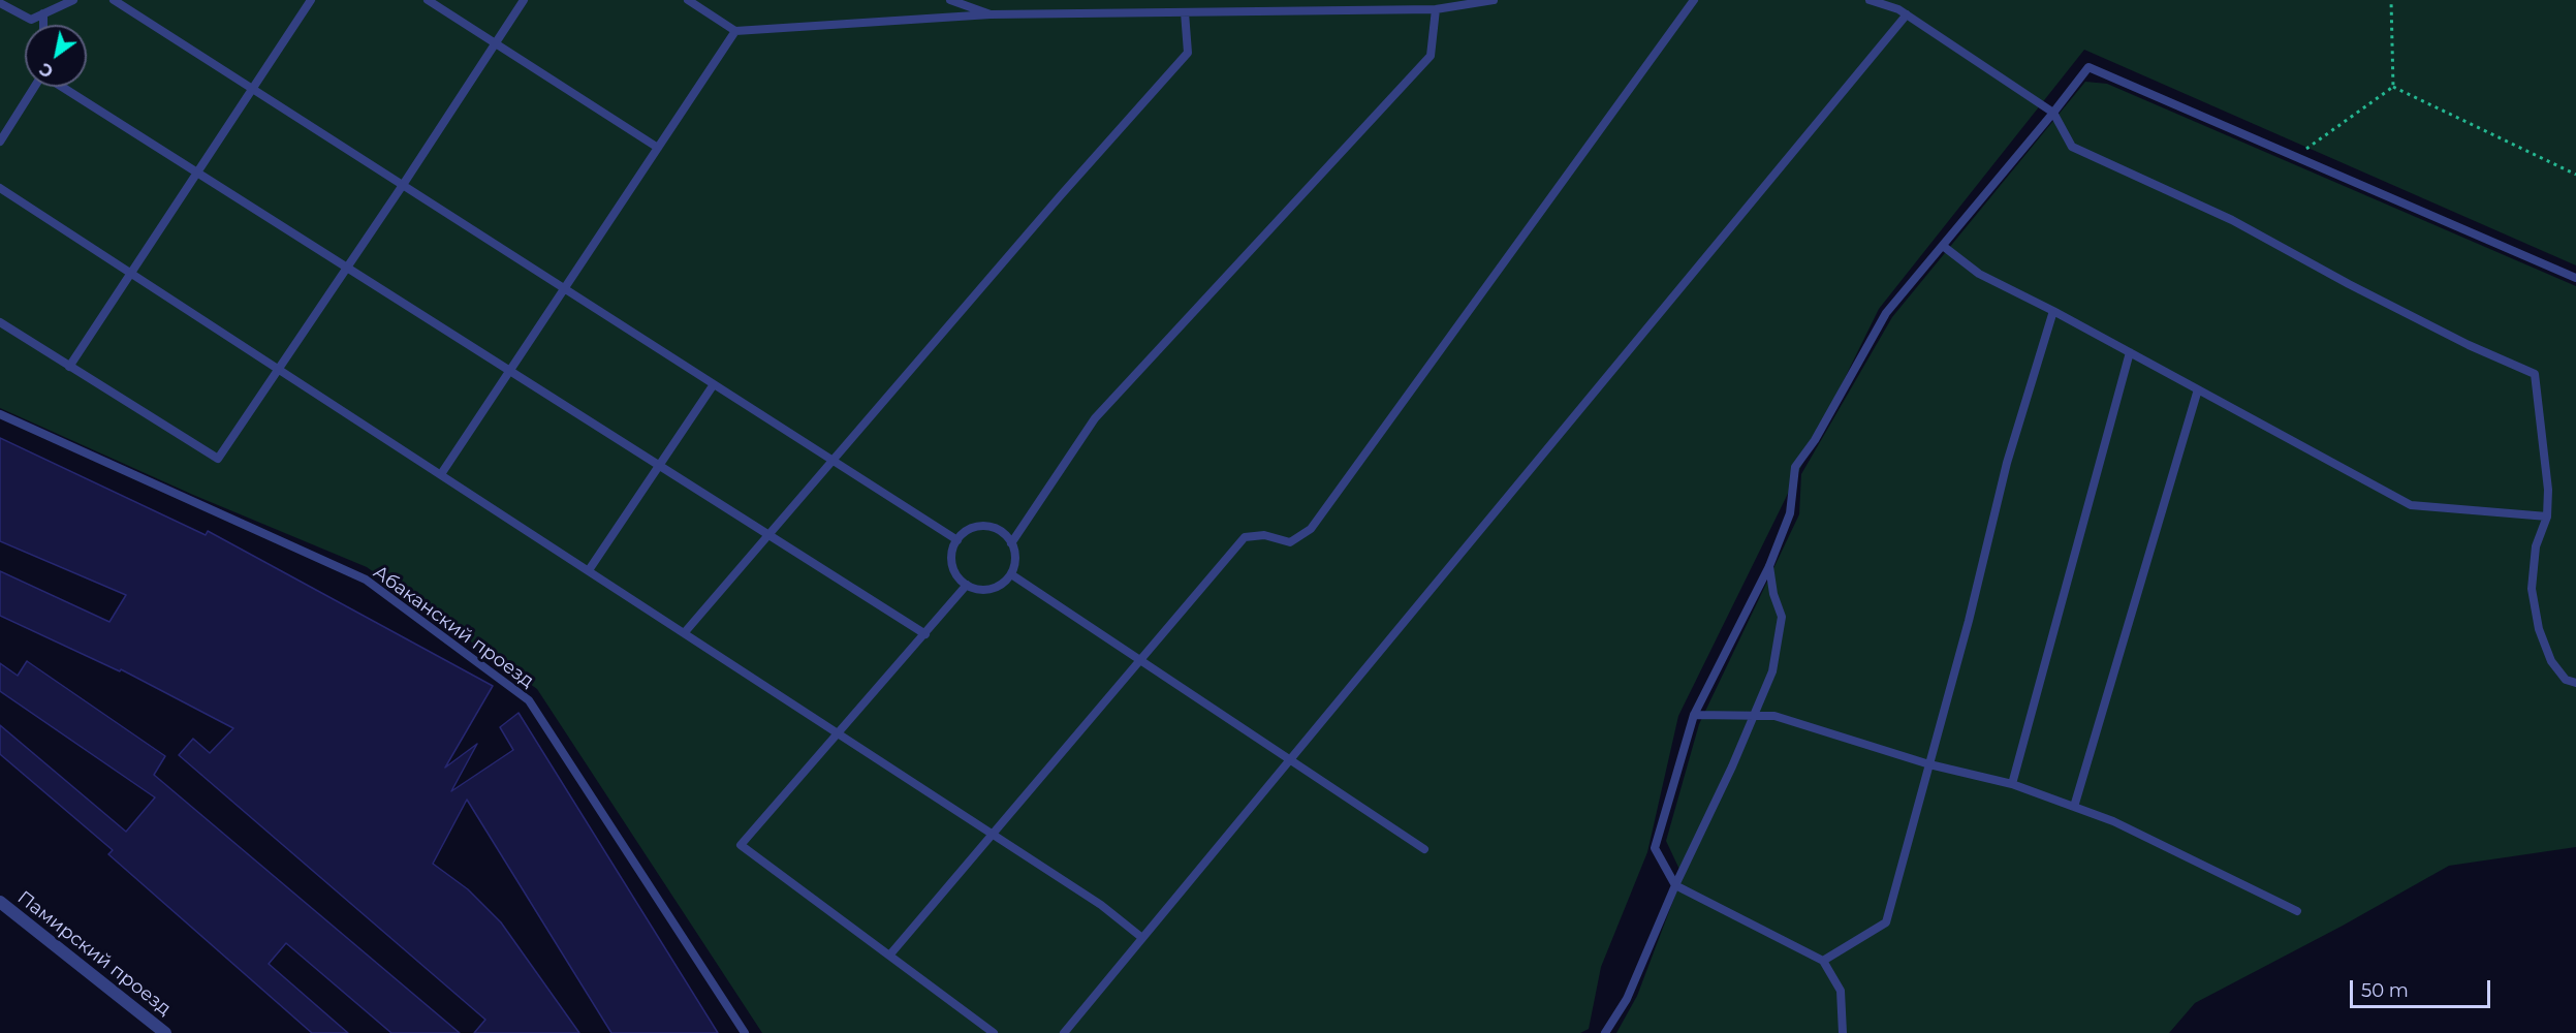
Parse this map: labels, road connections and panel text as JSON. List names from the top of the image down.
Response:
{
  "streets": {
    "street": ["Памирский проезд"],
    "lane": ["Абаканский проезд"]
  },
  "scale_bar": "50 m",
  "north": "bottom left"
}
